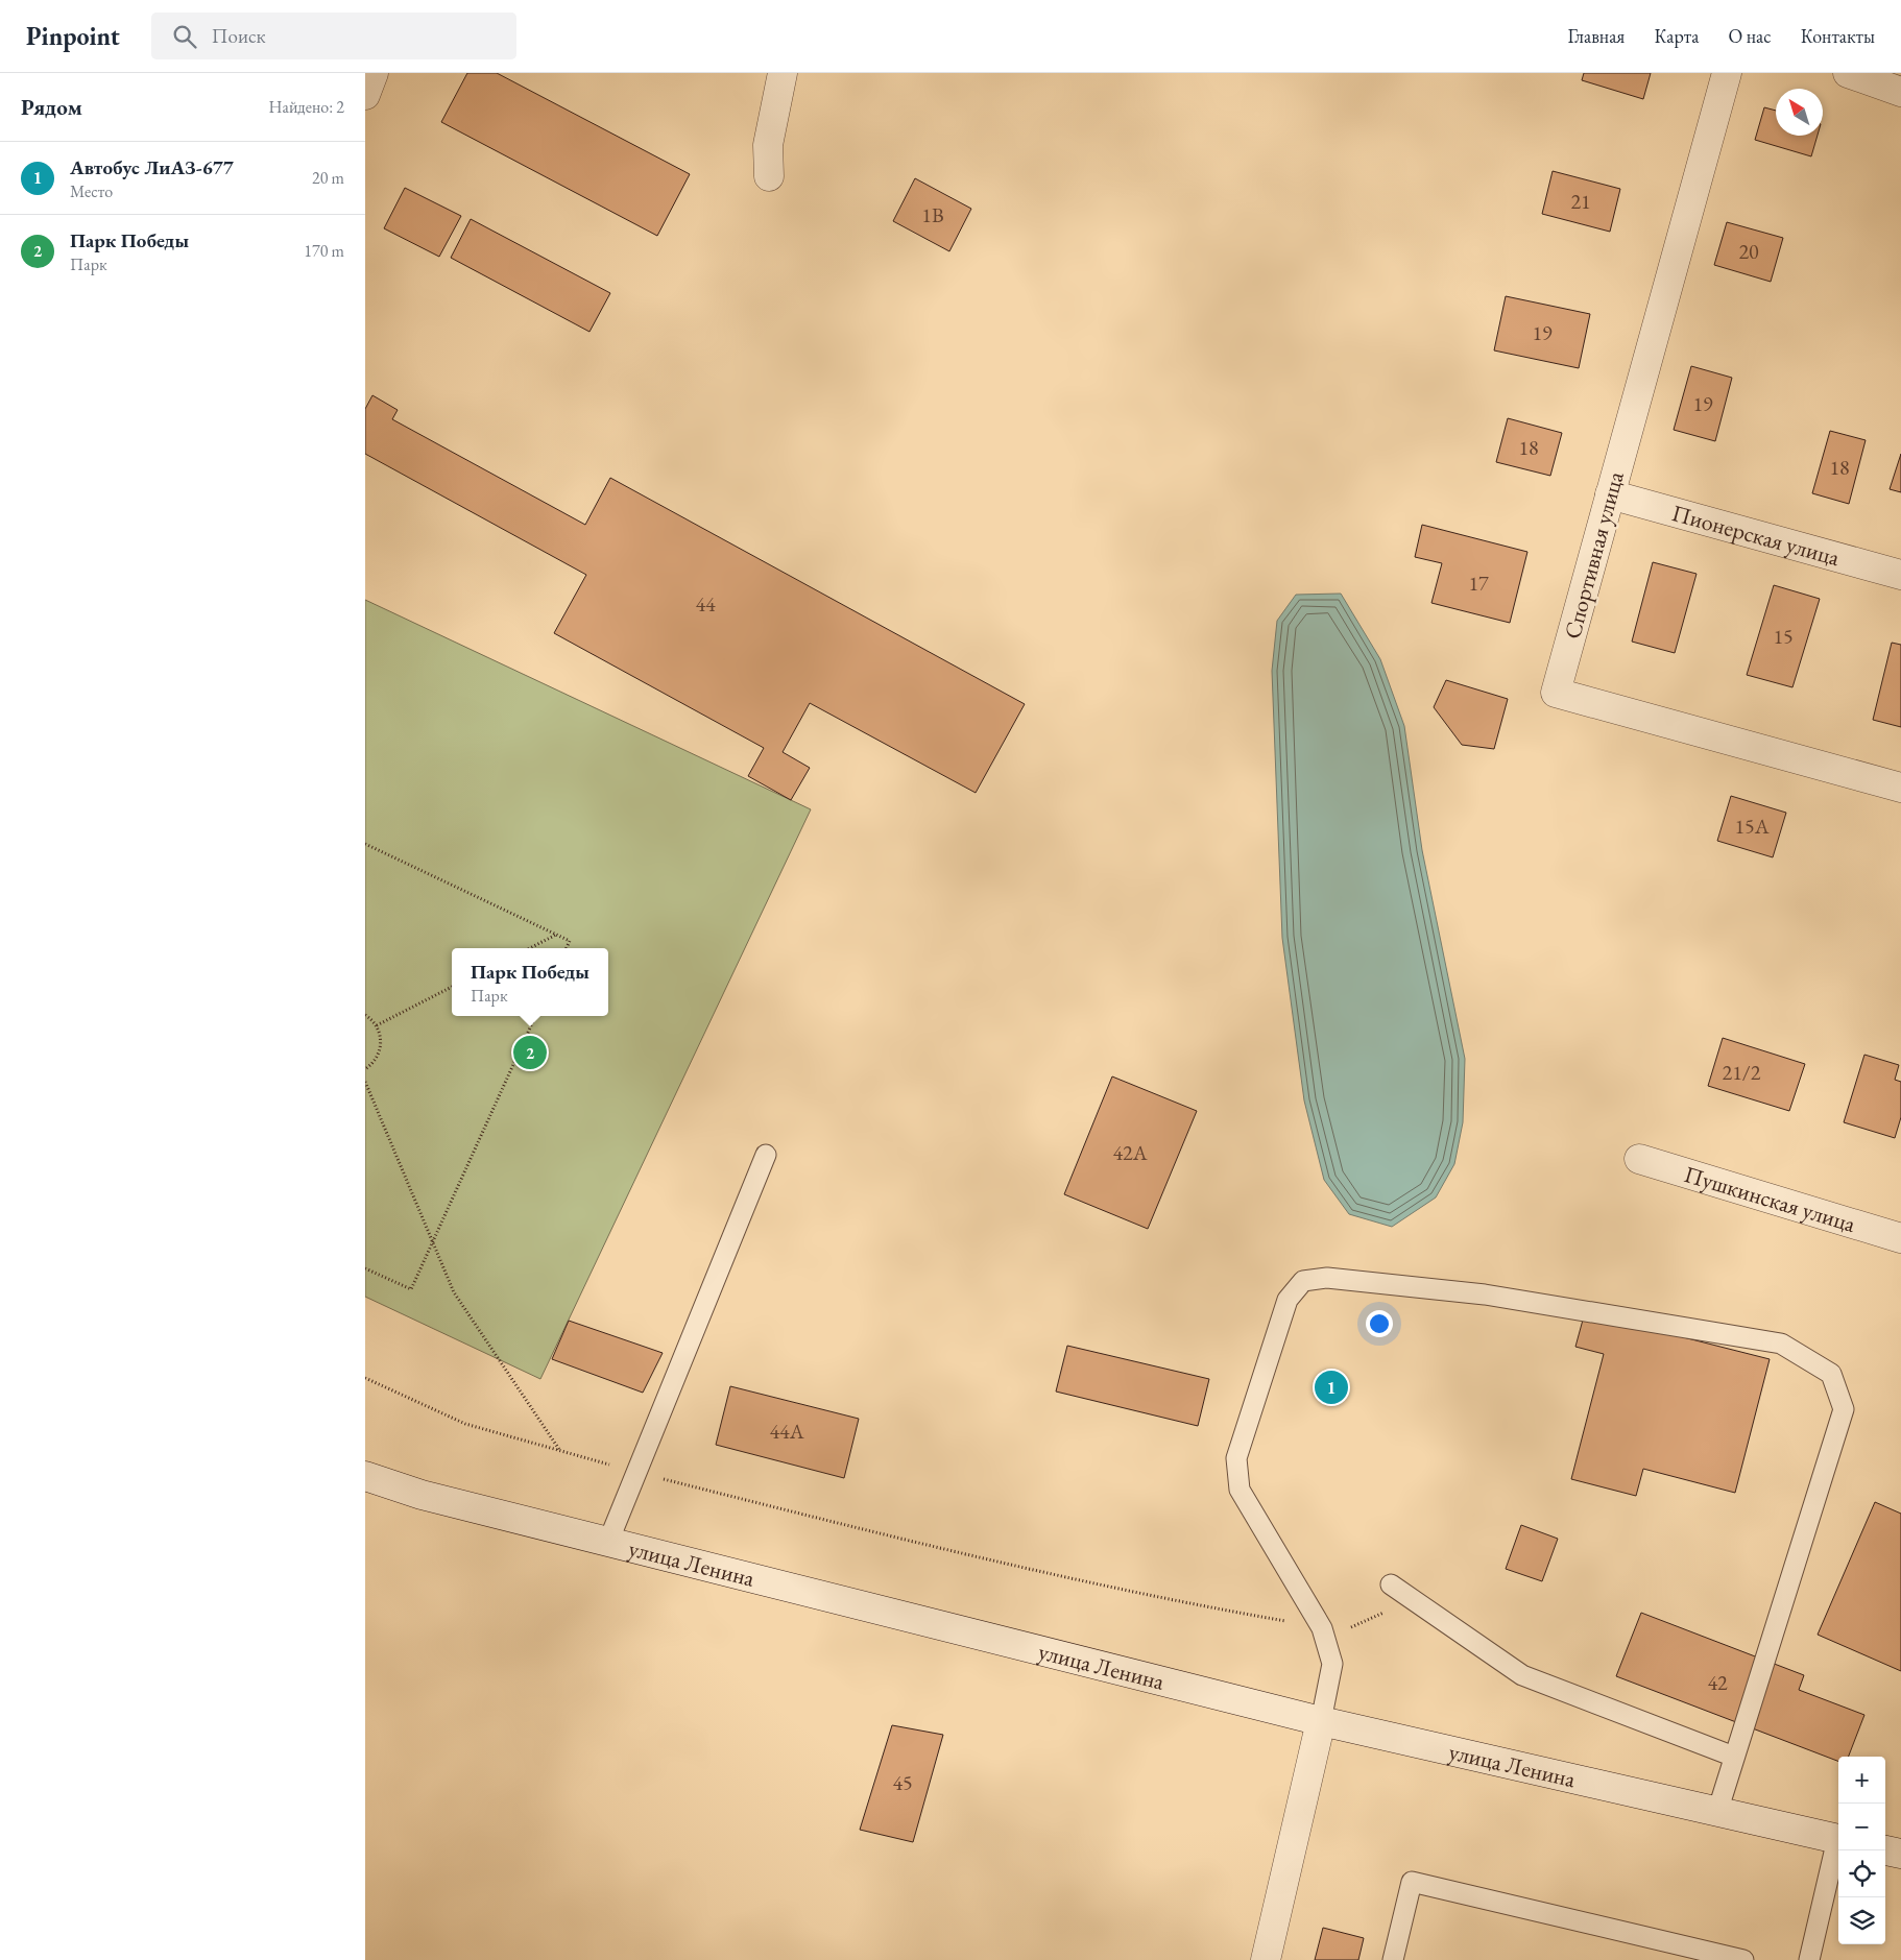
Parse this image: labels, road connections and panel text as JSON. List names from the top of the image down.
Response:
{
  "streets": {
    "street": [
      "Пионерская улица",
      "Спортивная улица",
      "Пушкинская улица",
      "улица Ленина"
    ]
  },
  "crossings": [
    ["Пионерская улица", "Спортивная улица"]
  ],
  "house_numbers": [
    "21",
    "1В",
    "20",
    "19",
    "19",
    "18",
    "18",
    "17",
    "44",
    "15",
    "15А",
    "21/2",
    "42А",
    "44А",
    "42",
    "45"
  ],
  "north": "top left",
  "page": {
    "header": "Pinpoint",
    "search": "Поиск",
    "nav": [
      "Главная",
      "Карта",
      "О нас",
      "Контакты"
    ],
    "heading": ["Рядом", "Найдено: 2"],
    "list": [
      {
        "mark": "1",
        "name": "Автобус ЛиАЗ-677",
        "note": "Место",
        "value": "20 m"
      },
      {
        "mark": "2",
        "name": "Парк Победы",
        "note": "Парк",
        "value": "170 m"
      }
    ],
    "popup": ["Парк Победы", "Парк"],
    "pins": ["2", "1"],
    "map_buttons": ["+", "−"]
  }
}
